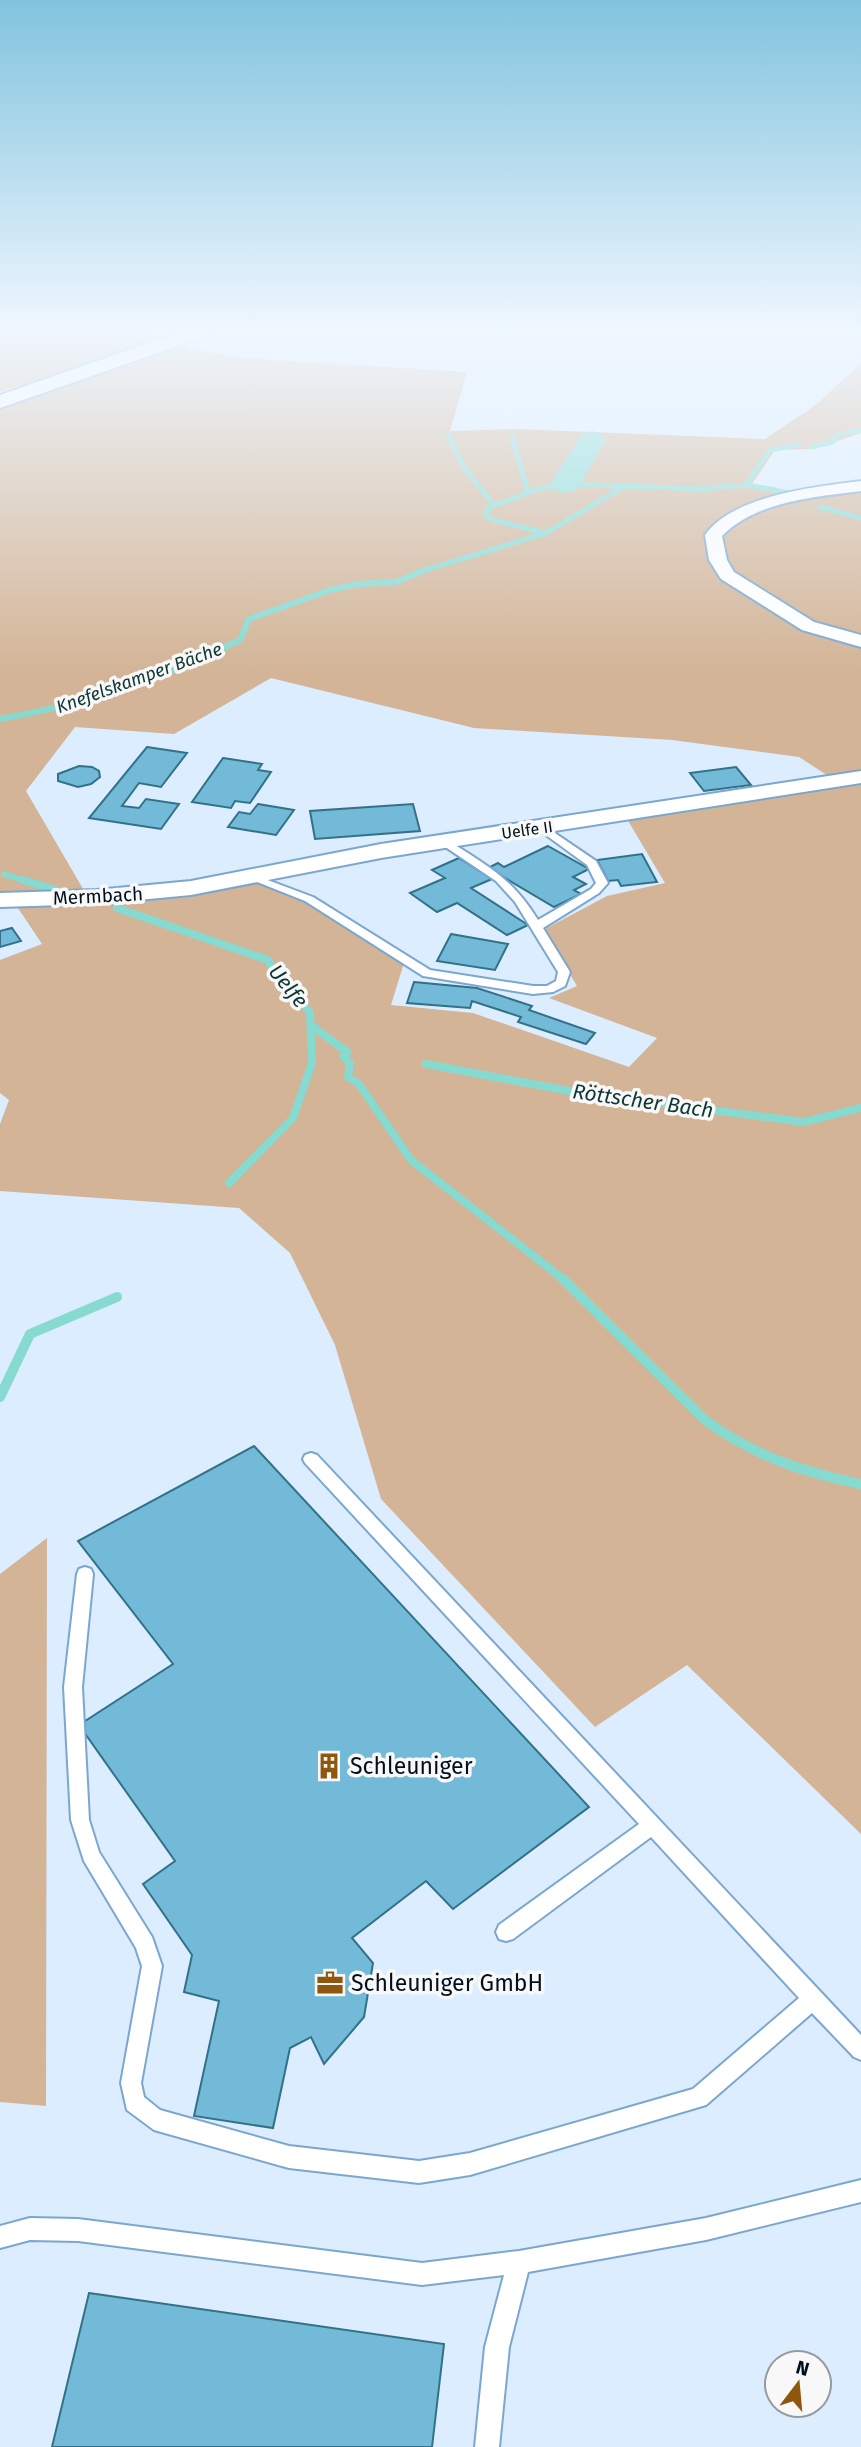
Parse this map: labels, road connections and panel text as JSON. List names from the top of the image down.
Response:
{
  "streets": {
    "street": ["Uelfe II", "Mermbach"]
  },
  "crossings": [
    ["Uelfe II", "Mermbach"]
  ],
  "water": ["Knefelskamper Bäche", "Uelfe", "Röttscher Bach"],
  "places": {
    "building": ["Schleuniger"],
    "office": ["Schleuniger GmbH"]
  },
  "north": "top"
}
